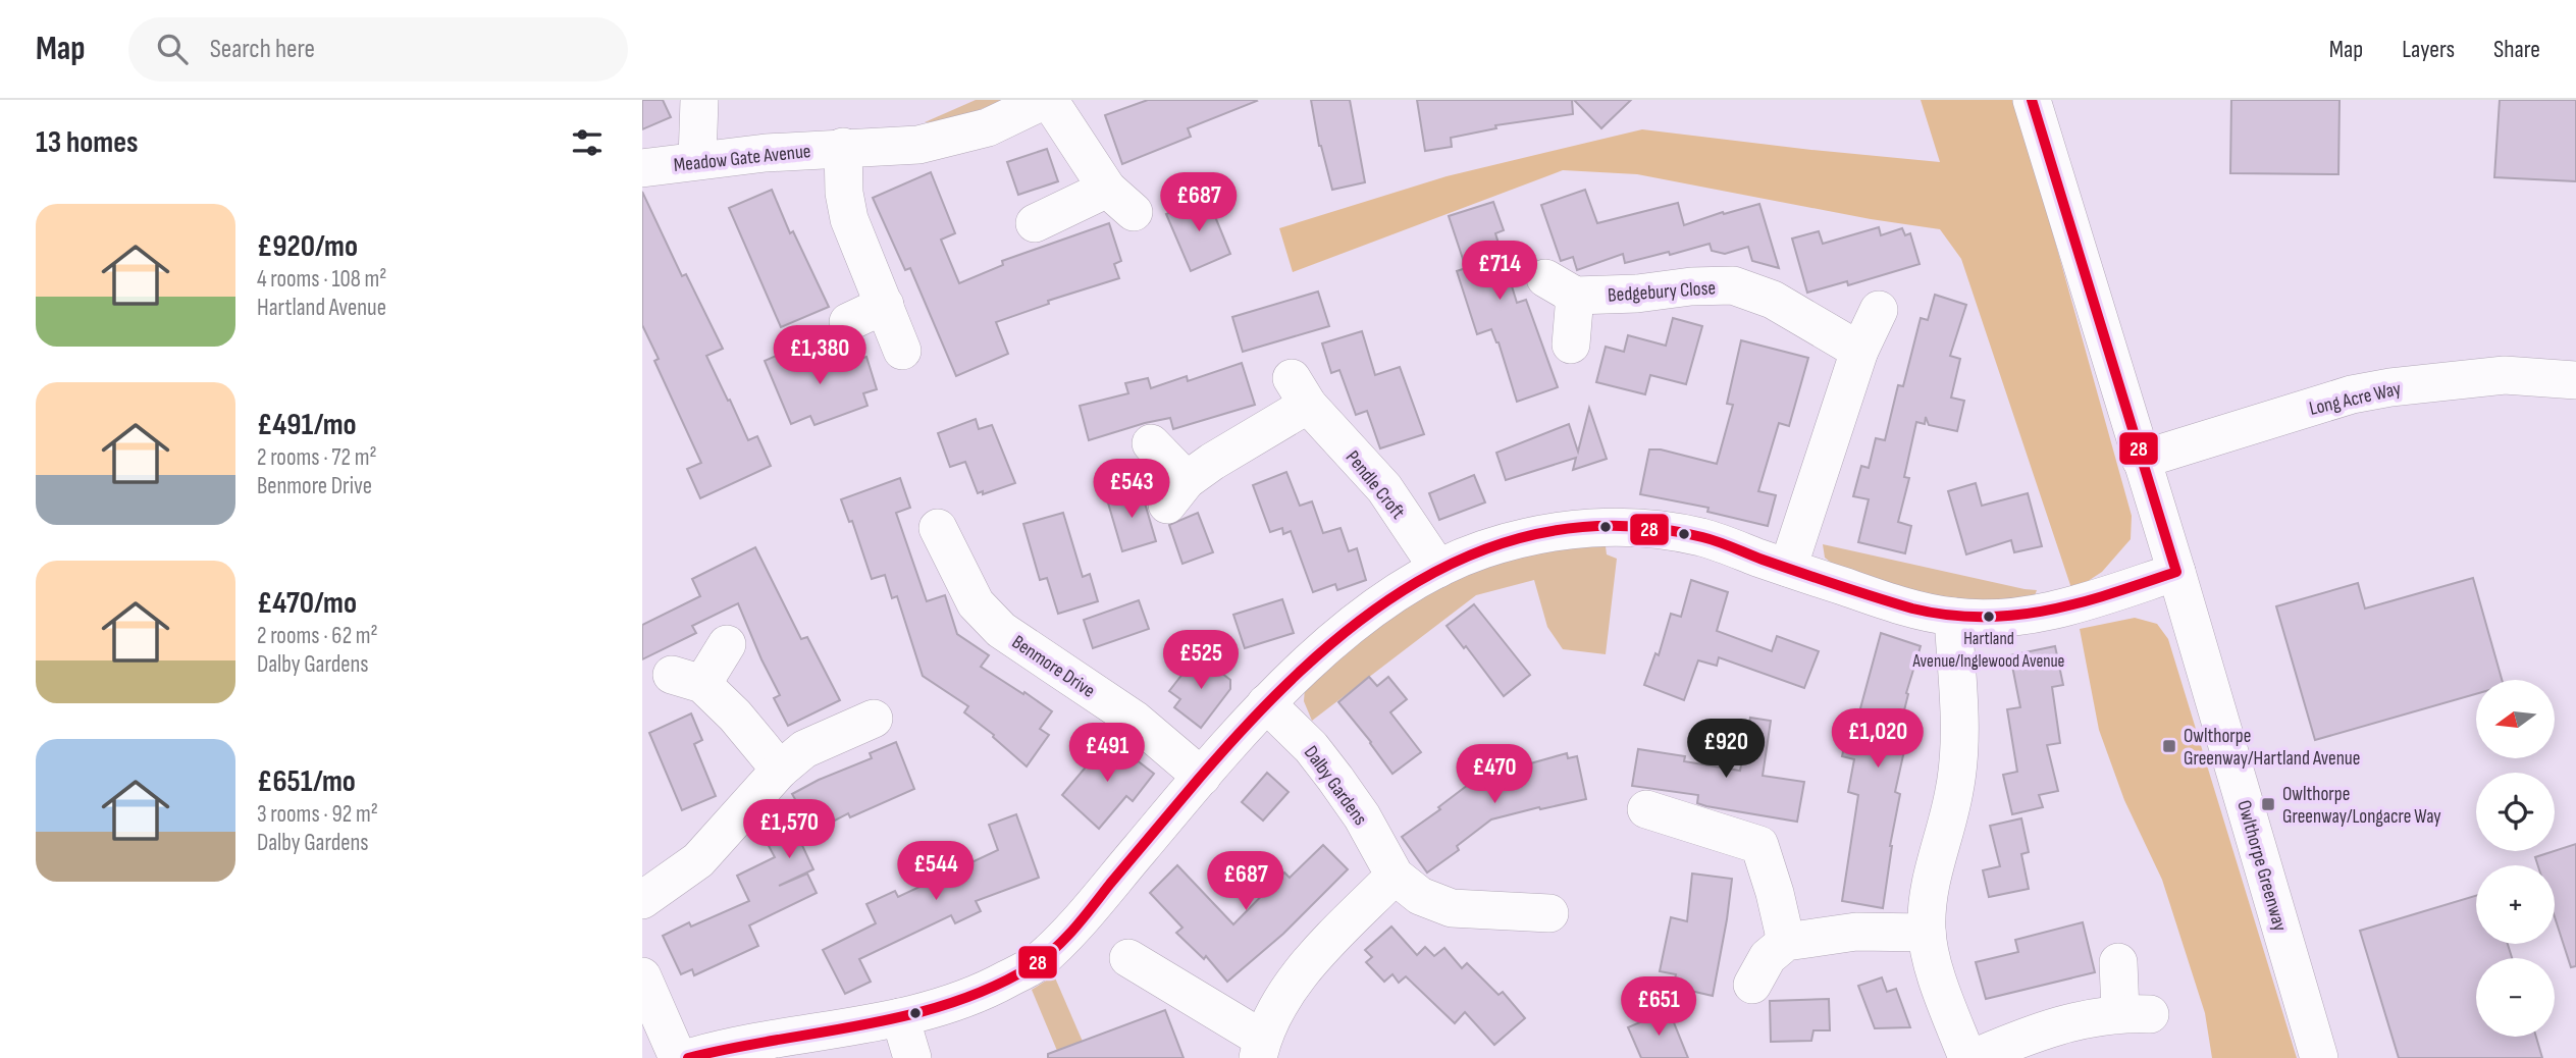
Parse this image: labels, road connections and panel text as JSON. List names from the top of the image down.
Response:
{
  "streets": {
    "street": [
      "Meadow Gate Avenue",
      "Bedgebury Close",
      "Long Acre Way",
      "Pendle Croft",
      "Benmore Drive",
      "Dalby Gardens",
      "Owlthorpe Greenway"
    ]
  },
  "crossings": [
    ["Long Acre Way", "Owlthorpe Greenway"]
  ],
  "places": {
    "other": ["Hartland Avenue/Inglewood Avenue"],
    "transit": ["Owlthorpe Greenway/Hartland Avenue", "Owlthorpe Greenway/Longacre Way"]
  },
  "lines": ["transit line 28"],
  "north": "left",
  "page": {
    "header": "Map",
    "search": "Search here",
    "nav": ["Map", "Layers", "Share"],
    "heading": "13 homes",
    "price": [
      "£687",
      "£714",
      "£1,380",
      "£543",
      "£525",
      "£1,020",
      "£920",
      "£491",
      "£470",
      "£1,570",
      "£544",
      "£687",
      "£651"
    ],
    "list": [
      {
        "name": "£920/mo",
        "note": "4 rooms · 108 m² · Hartland Avenue"
      },
      {
        "name": "£491/mo",
        "note": "2 rooms · 72 m² · Benmore Drive"
      },
      {
        "name": "£470/mo",
        "note": "2 rooms · 62 m² · Dalby Gardens"
      },
      {
        "name": "£651/mo",
        "note": "3 rooms · 92 m² · Dalby Gardens"
      }
    ],
    "map_buttons": ["+", "−"]
  }
}
